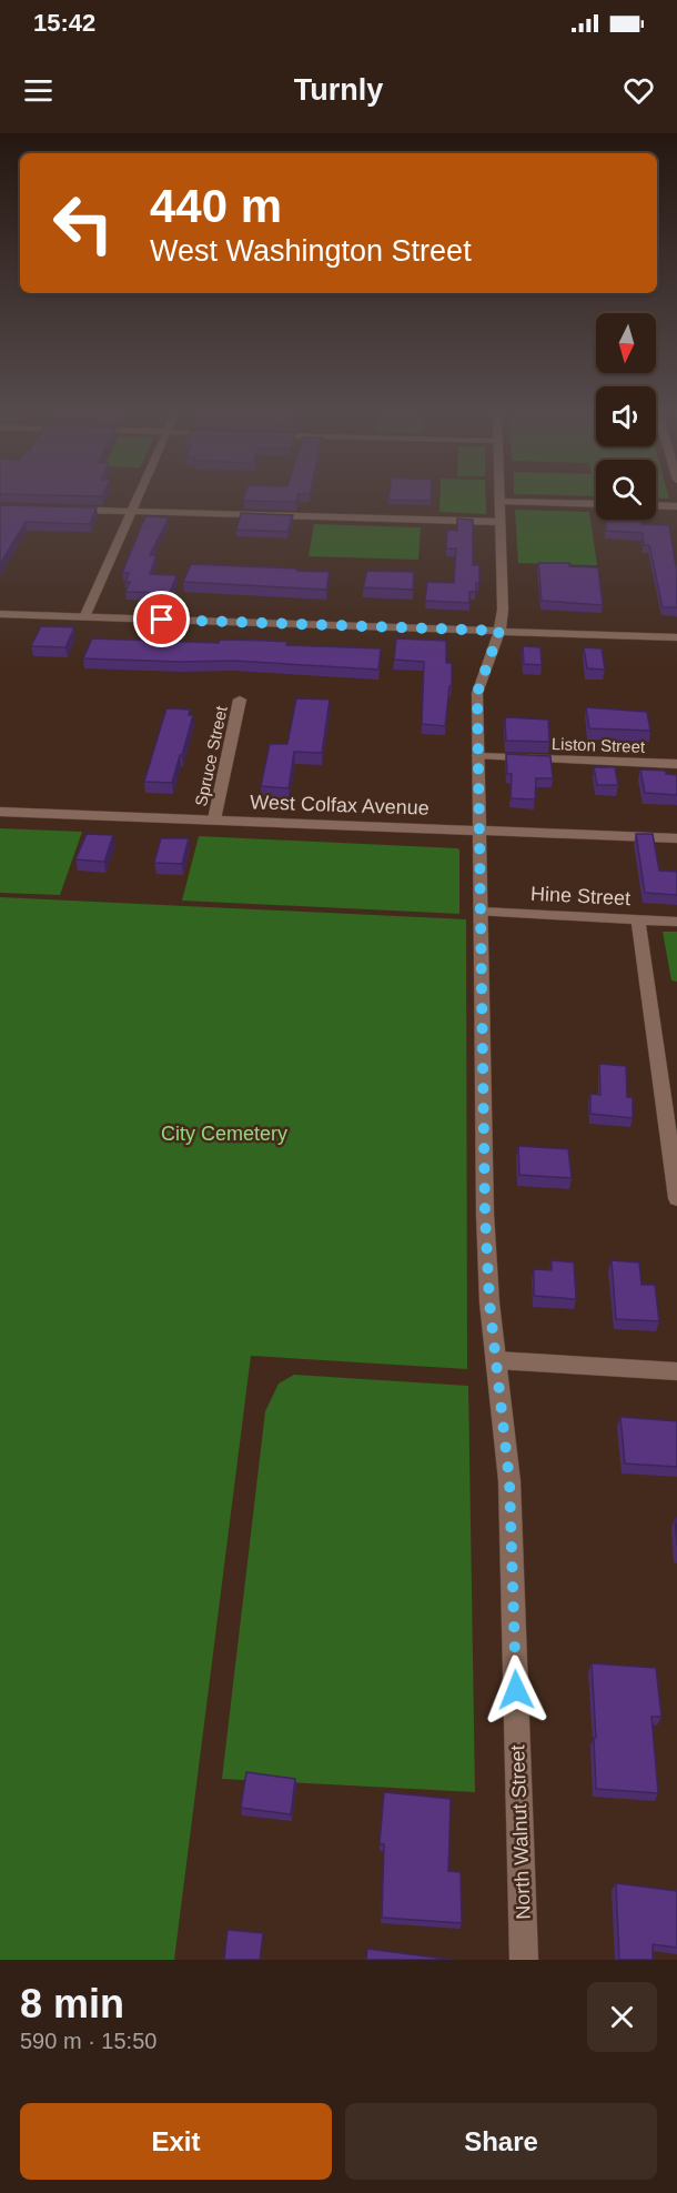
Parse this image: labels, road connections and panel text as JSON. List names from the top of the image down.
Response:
{
  "streets": {
    "street": [
      "Liston Street",
      "Spruce Street",
      "West Colfax Avenue",
      "Hine Street",
      "North Walnut Street"
    ]
  },
  "crossings": [
    ["Liston Street", "North Walnut Street"],
    ["Spruce Street", "West Colfax Avenue"],
    ["West Colfax Avenue", "North Walnut Street"],
    ["Hine Street", "North Walnut Street"]
  ],
  "parks": ["City Cemetery"],
  "north": "bottom",
  "page": {
    "status": "15:42",
    "header": "Turnly",
    "turn": ["440 m", "West Washington Street"],
    "heading": ["8 min", "590 m · 15:50"],
    "buttons": ["Exit", "Share"]
  }
}
